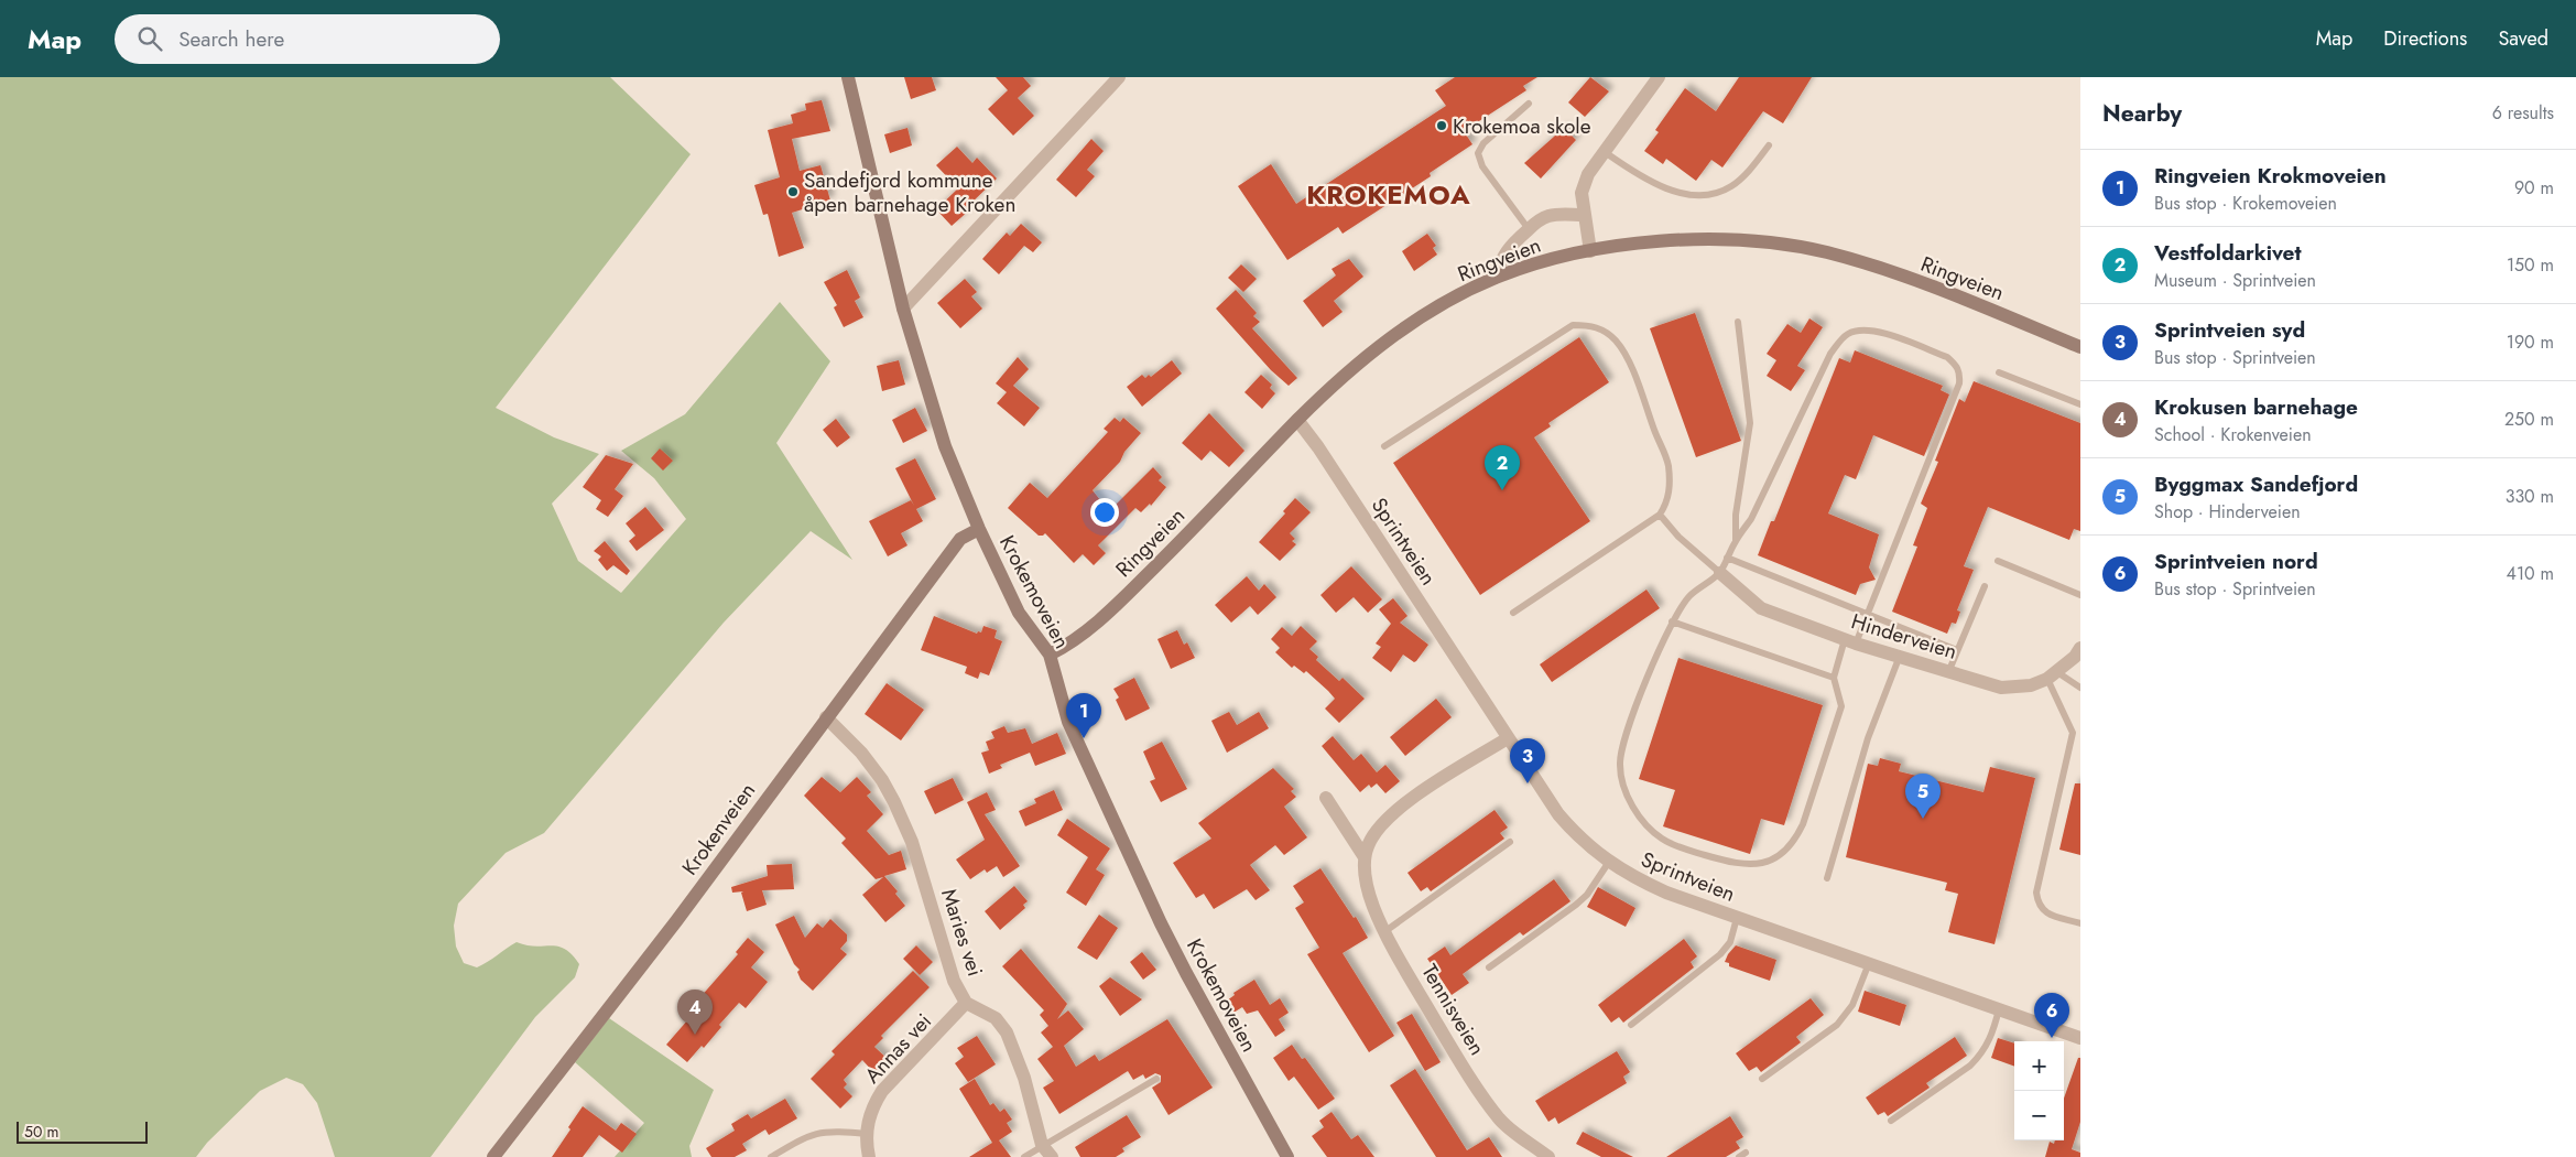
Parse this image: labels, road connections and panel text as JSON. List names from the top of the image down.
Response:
{
  "streets": {
    "main road": ["Ringveien", "Krokemoveien", "Krokenveien"],
    "street": [
      "Sprintveien",
      "Hinderveien",
      "Maries vei",
      "Tennisveien",
      "Annas vei"
    ]
  },
  "crossings": [
    ["Ringveien", "Sprintveien"],
    ["Ringveien", "Krokemoveien"],
    ["Sprintveien", "Tennisveien"],
    ["Krokemoveien", "Krokenveien"],
    ["Krokenveien", "Maries vei"],
    ["Maries vei", "Annas vei"]
  ],
  "districts": ["KROKEMOA"],
  "places": ["Krokemoa skole", "Sandefjord kommune åpen barnehage Kroken"],
  "scale_bar": "50 m",
  "page": {
    "header": "Map",
    "search": "Search here",
    "nav": ["Map", "Directions", "Saved"],
    "heading": ["Nearby", "6 results"],
    "list": [
      {
        "mark": "1",
        "name": "Ringveien Krokmoveien",
        "note": "Bus stop · Krokemoveien",
        "value": "90 m"
      },
      {
        "mark": "2",
        "name": "Vestfoldarkivet",
        "note": "Museum · Sprintveien",
        "value": "150 m"
      },
      {
        "mark": "3",
        "name": "Sprintveien syd",
        "note": "Bus stop · Sprintveien",
        "value": "190 m"
      },
      {
        "mark": "4",
        "name": "Krokusen barnehage",
        "note": "School · Krokenveien",
        "value": "250 m"
      },
      {
        "mark": "5",
        "name": "Byggmax Sandefjord",
        "note": "Shop · Hinderveien",
        "value": "330 m"
      },
      {
        "mark": "6",
        "name": "Sprintveien nord",
        "note": "Bus stop · Sprintveien",
        "value": "410 m"
      }
    ],
    "pins": [
      "2",
      "1",
      "3",
      "5",
      "4",
      "6"
    ],
    "map_buttons": ["+", "−"],
    "scale": "50 m"
  }
}
